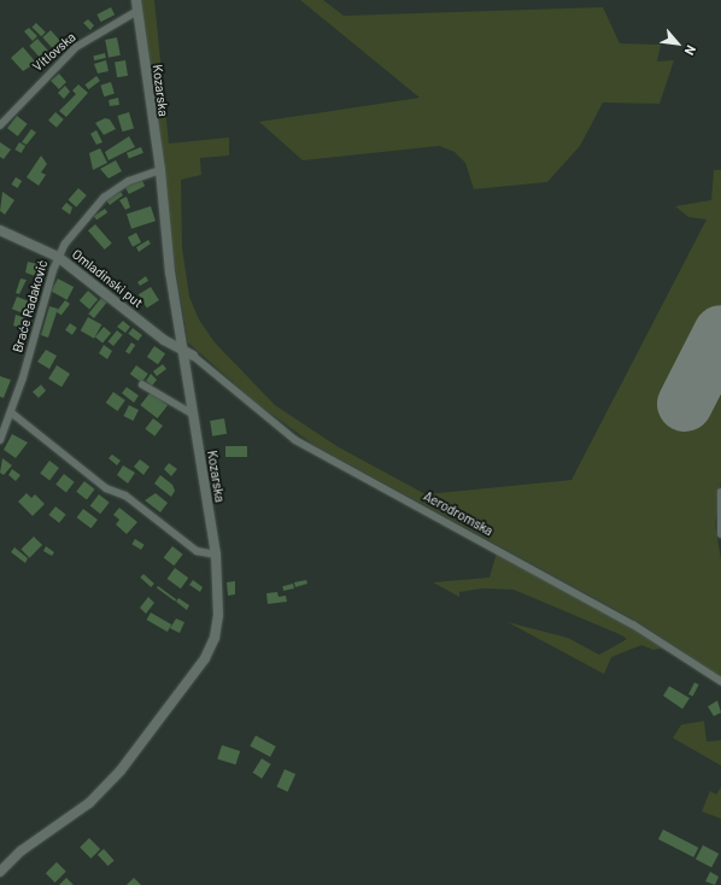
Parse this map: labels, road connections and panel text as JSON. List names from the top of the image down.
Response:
{
  "streets": {
    "street": [
      "Vitlovska",
      "Kozarska",
      "Omladinski put",
      "Braće Radaković",
      "Aerodromska"
    ]
  },
  "crossings": [
    ["Vitlovska", "Kozarska"],
    ["Kozarska", "Omladinski put"],
    ["Kozarska", "Braće Radaković"],
    ["Omladinski put", "Braće Radaković"],
    ["Omladinski put", "Aerodromska"]
  ],
  "north": "bottom right"
}
